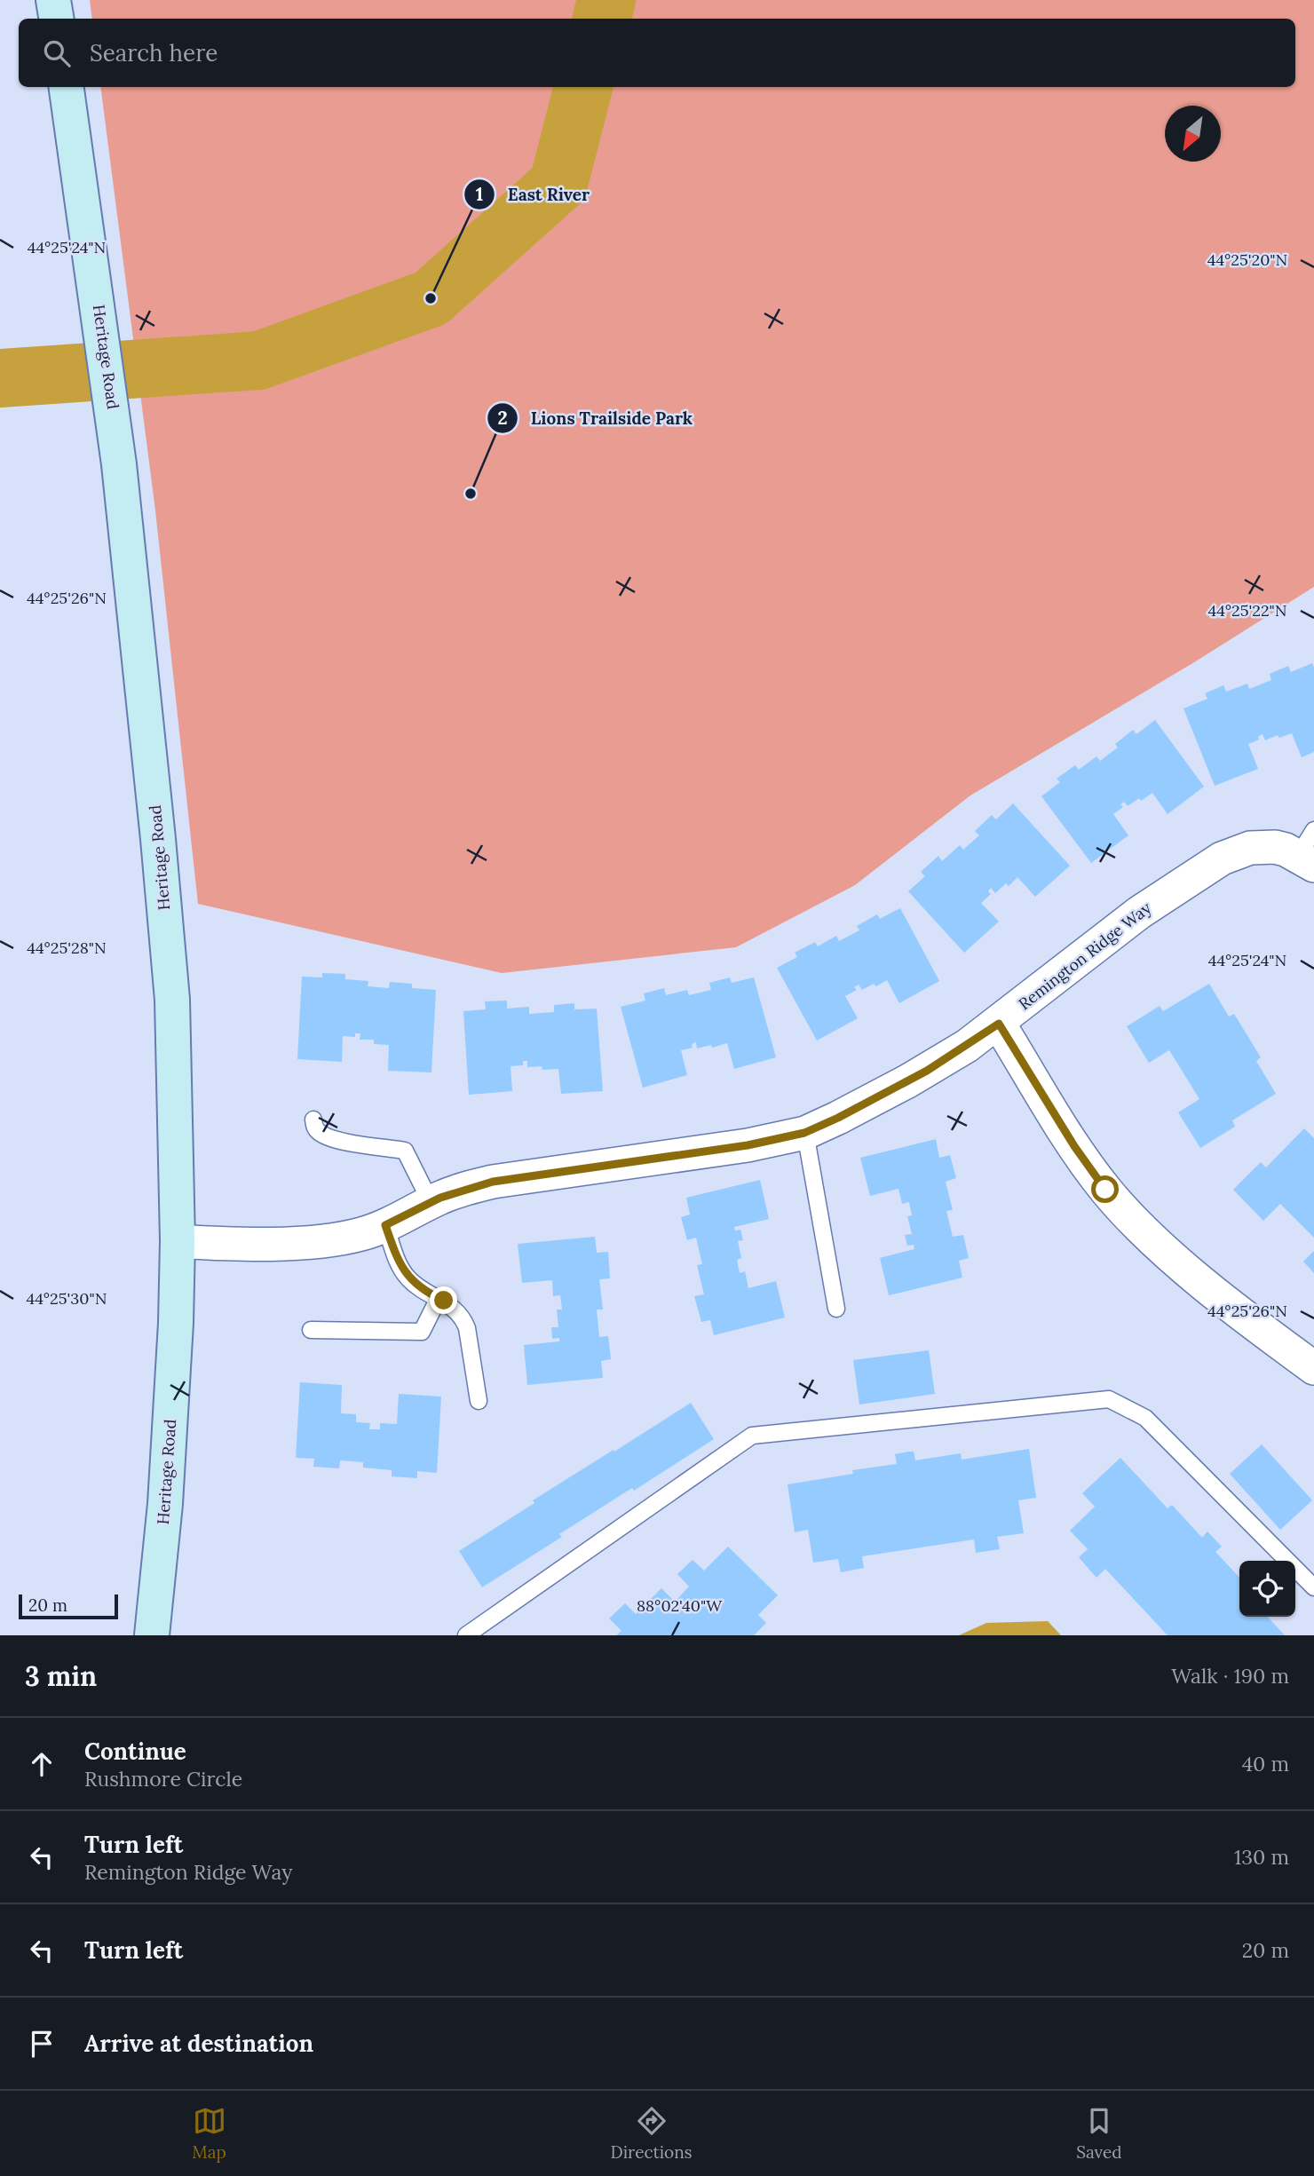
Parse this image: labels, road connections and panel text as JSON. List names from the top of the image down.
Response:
{
  "streets": {
    "main road": ["Heritage Road"],
    "street": ["Remington Ridge Way"]
  },
  "crossings": [
    ["Heritage Road", "Remington Ridge Way"]
  ],
  "places": ["East River", "Lions Trailside Park"],
  "scale_bar": "20 m",
  "north": "bottom left",
  "page": {
    "search": "Search here",
    "scale": "20 m",
    "heading": ["3 min", "Walk · 190 m"],
    "list": [
      ["Continue", "Rushmore Circle", "40 m"],
      ["Turn left", "Remington Ridge Way", "130 m"],
      ["Turn left", "20 m"],
      "Arrive at destination"
    ],
    "nav": ["Map", "Directions", "Saved"]
  },
  "coordinates": [
    "44°25'24\"N",
    "44°25'20\"N",
    "44°25'26\"N",
    "44°25'22\"N",
    "44°25'28\"N",
    "44°25'30\"N",
    "88°02'40\"W"
  ]
}
